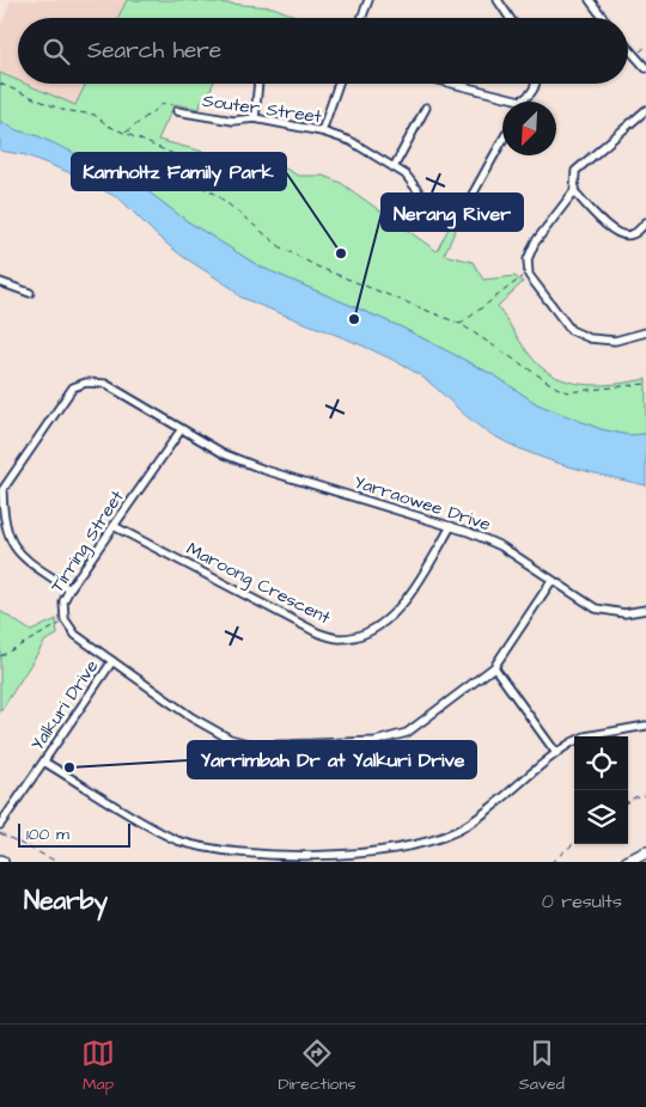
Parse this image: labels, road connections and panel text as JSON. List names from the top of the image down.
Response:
{
  "streets": {
    "street": [
      "Souter Street",
      "Yarraowee Drive",
      "Tirring Street",
      "Maroong Crescent",
      "Yalkuri Drive"
    ]
  },
  "crossings": [
    ["Yarraowee Drive", "Tirring Street"],
    ["Yarraowee Drive", "Maroong Crescent"],
    ["Tirring Street", "Maroong Crescent"],
    ["Tirring Street", "Yalkuri Drive"]
  ],
  "places": ["Kamholtz Family Park", "Nerang River", "Yarrimbah Dr at Yalkuri Drive"],
  "scale_bar": "100 m",
  "north": "bottom left",
  "page": {
    "search": "Search here",
    "scale": "100 m",
    "heading": ["Nearby", "0 results"],
    "nav": ["Map", "Directions", "Saved"]
  }
}
